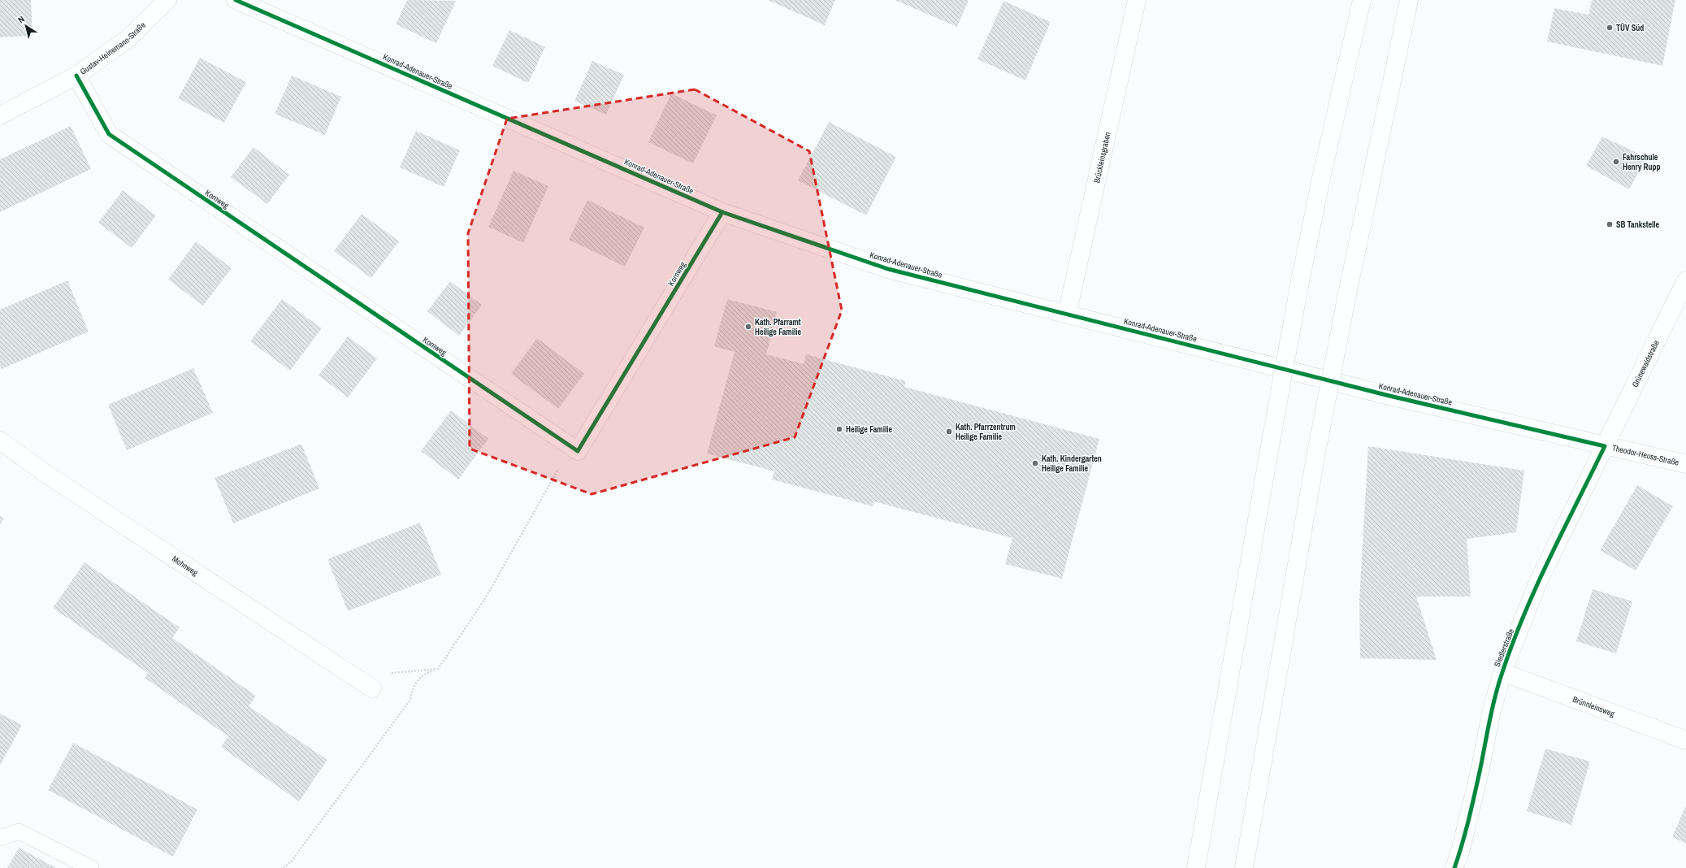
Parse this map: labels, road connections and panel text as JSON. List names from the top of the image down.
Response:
{
  "streets": {
    "main road": [
      "Gustav-Heinemann-Straße",
      "Konrad-Adenauer-Straße",
      "Brückleinsgraben",
      "Kornweg",
      "Grünewaldstraße",
      "Theodor-Heuss-Straße",
      "Mohnweg",
      "Siedlerstraße",
      "Brünnleinsweg"
    ]
  },
  "crossings": [
    ["Gustav-Heinemann-Straße", "Kornweg"],
    ["Konrad-Adenauer-Straße", "Brückleinsgraben"],
    ["Konrad-Adenauer-Straße", "Kornweg"],
    ["Konrad-Adenauer-Straße", "Grünewaldstraße"],
    ["Konrad-Adenauer-Straße", "Theodor-Heuss-Straße"],
    ["Konrad-Adenauer-Straße", "Siedlerstraße"],
    ["Grünewaldstraße", "Theodor-Heuss-Straße"],
    ["Grünewaldstraße", "Siedlerstraße"],
    ["Theodor-Heuss-Straße", "Siedlerstraße"],
    ["Siedlerstraße", "Brünnleinsweg"]
  ],
  "places": [
    "TÜV Süd",
    "Fahrschule Henry Rupp",
    "SB Tankstelle",
    "Kath. Pfarramt Heilige Familie",
    "Heilige Familie",
    "Kath. Pfarrzentrum Heilige Familie",
    "Kath. Kindergarten Heilige Familie"
  ],
  "north": "top left"
}
